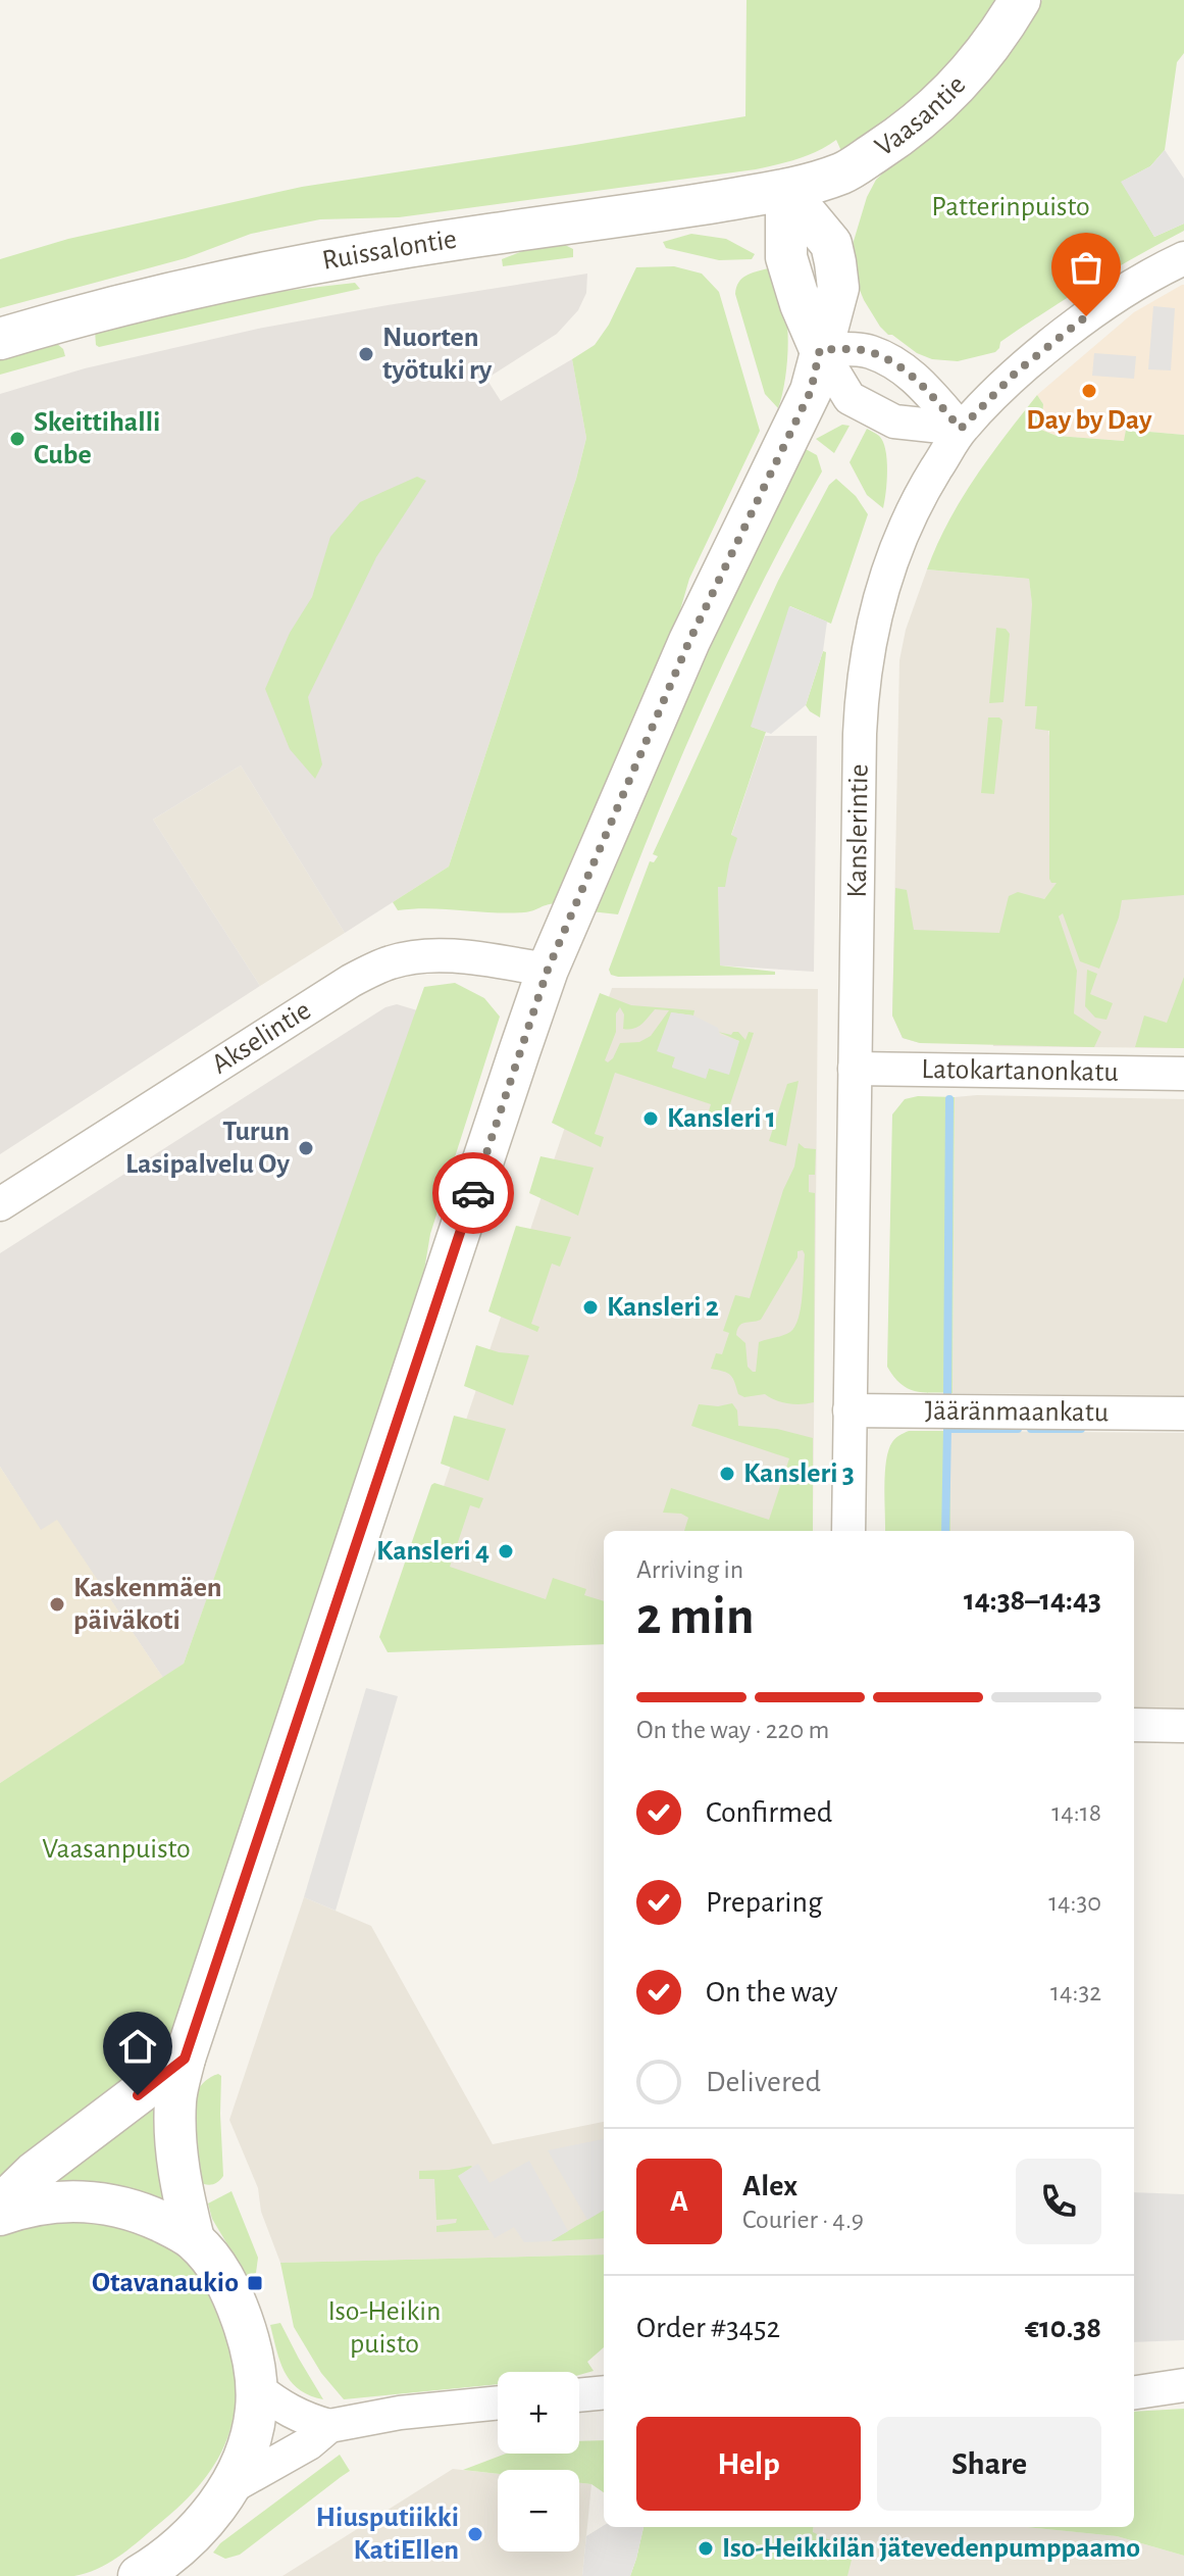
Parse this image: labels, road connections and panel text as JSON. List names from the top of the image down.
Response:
{
  "streets": {
    "street": [
      "Vaasantie",
      "Ruissalontie",
      "Kanslerintie",
      "Akselintie",
      "Latokartanonkatu",
      "Jääränmaankatu"
    ]
  },
  "crossings": [
    ["Vaasantie", "Ruissalontie"],
    ["Kanslerintie", "Latokartanonkatu"],
    ["Kanslerintie", "Jääränmaankatu"]
  ],
  "parks": ["Patterinpuisto", "Vaasanpuisto", "Iso-Heikin puisto"],
  "places": {
    "other": [
      "Nuorten työtuki ry",
      "Day by Day",
      "Skeittihalli Cube",
      "Kansleri 1",
      "Turun Lasipalvelu Oy",
      "Kansleri 2",
      "Kansleri 3",
      "Kansleri 4",
      "Kaskenmäen päiväkoti",
      "Hiusputiikki KatiEllen",
      "Iso-Heikkilän jätevedenpumppaamo"
    ],
    "transit": ["Otavanaukio"]
  },
  "page": {
    "heading": ["2 min", "Arriving in", "14:38–14:43"],
    "panel": [
      "Alex",
      "Courier · 4.9",
      "Order #3452",
      "€10.38"
    ],
    "bar": "On the way · 220 m",
    "list": [
      ["Confirmed", "14:18"],
      ["Preparing", "14:30"],
      ["On the way", "14:32"],
      "Delivered"
    ],
    "round": "A",
    "map_buttons": ["+", "−"],
    "buttons": ["Help", "Share"]
  }
}
